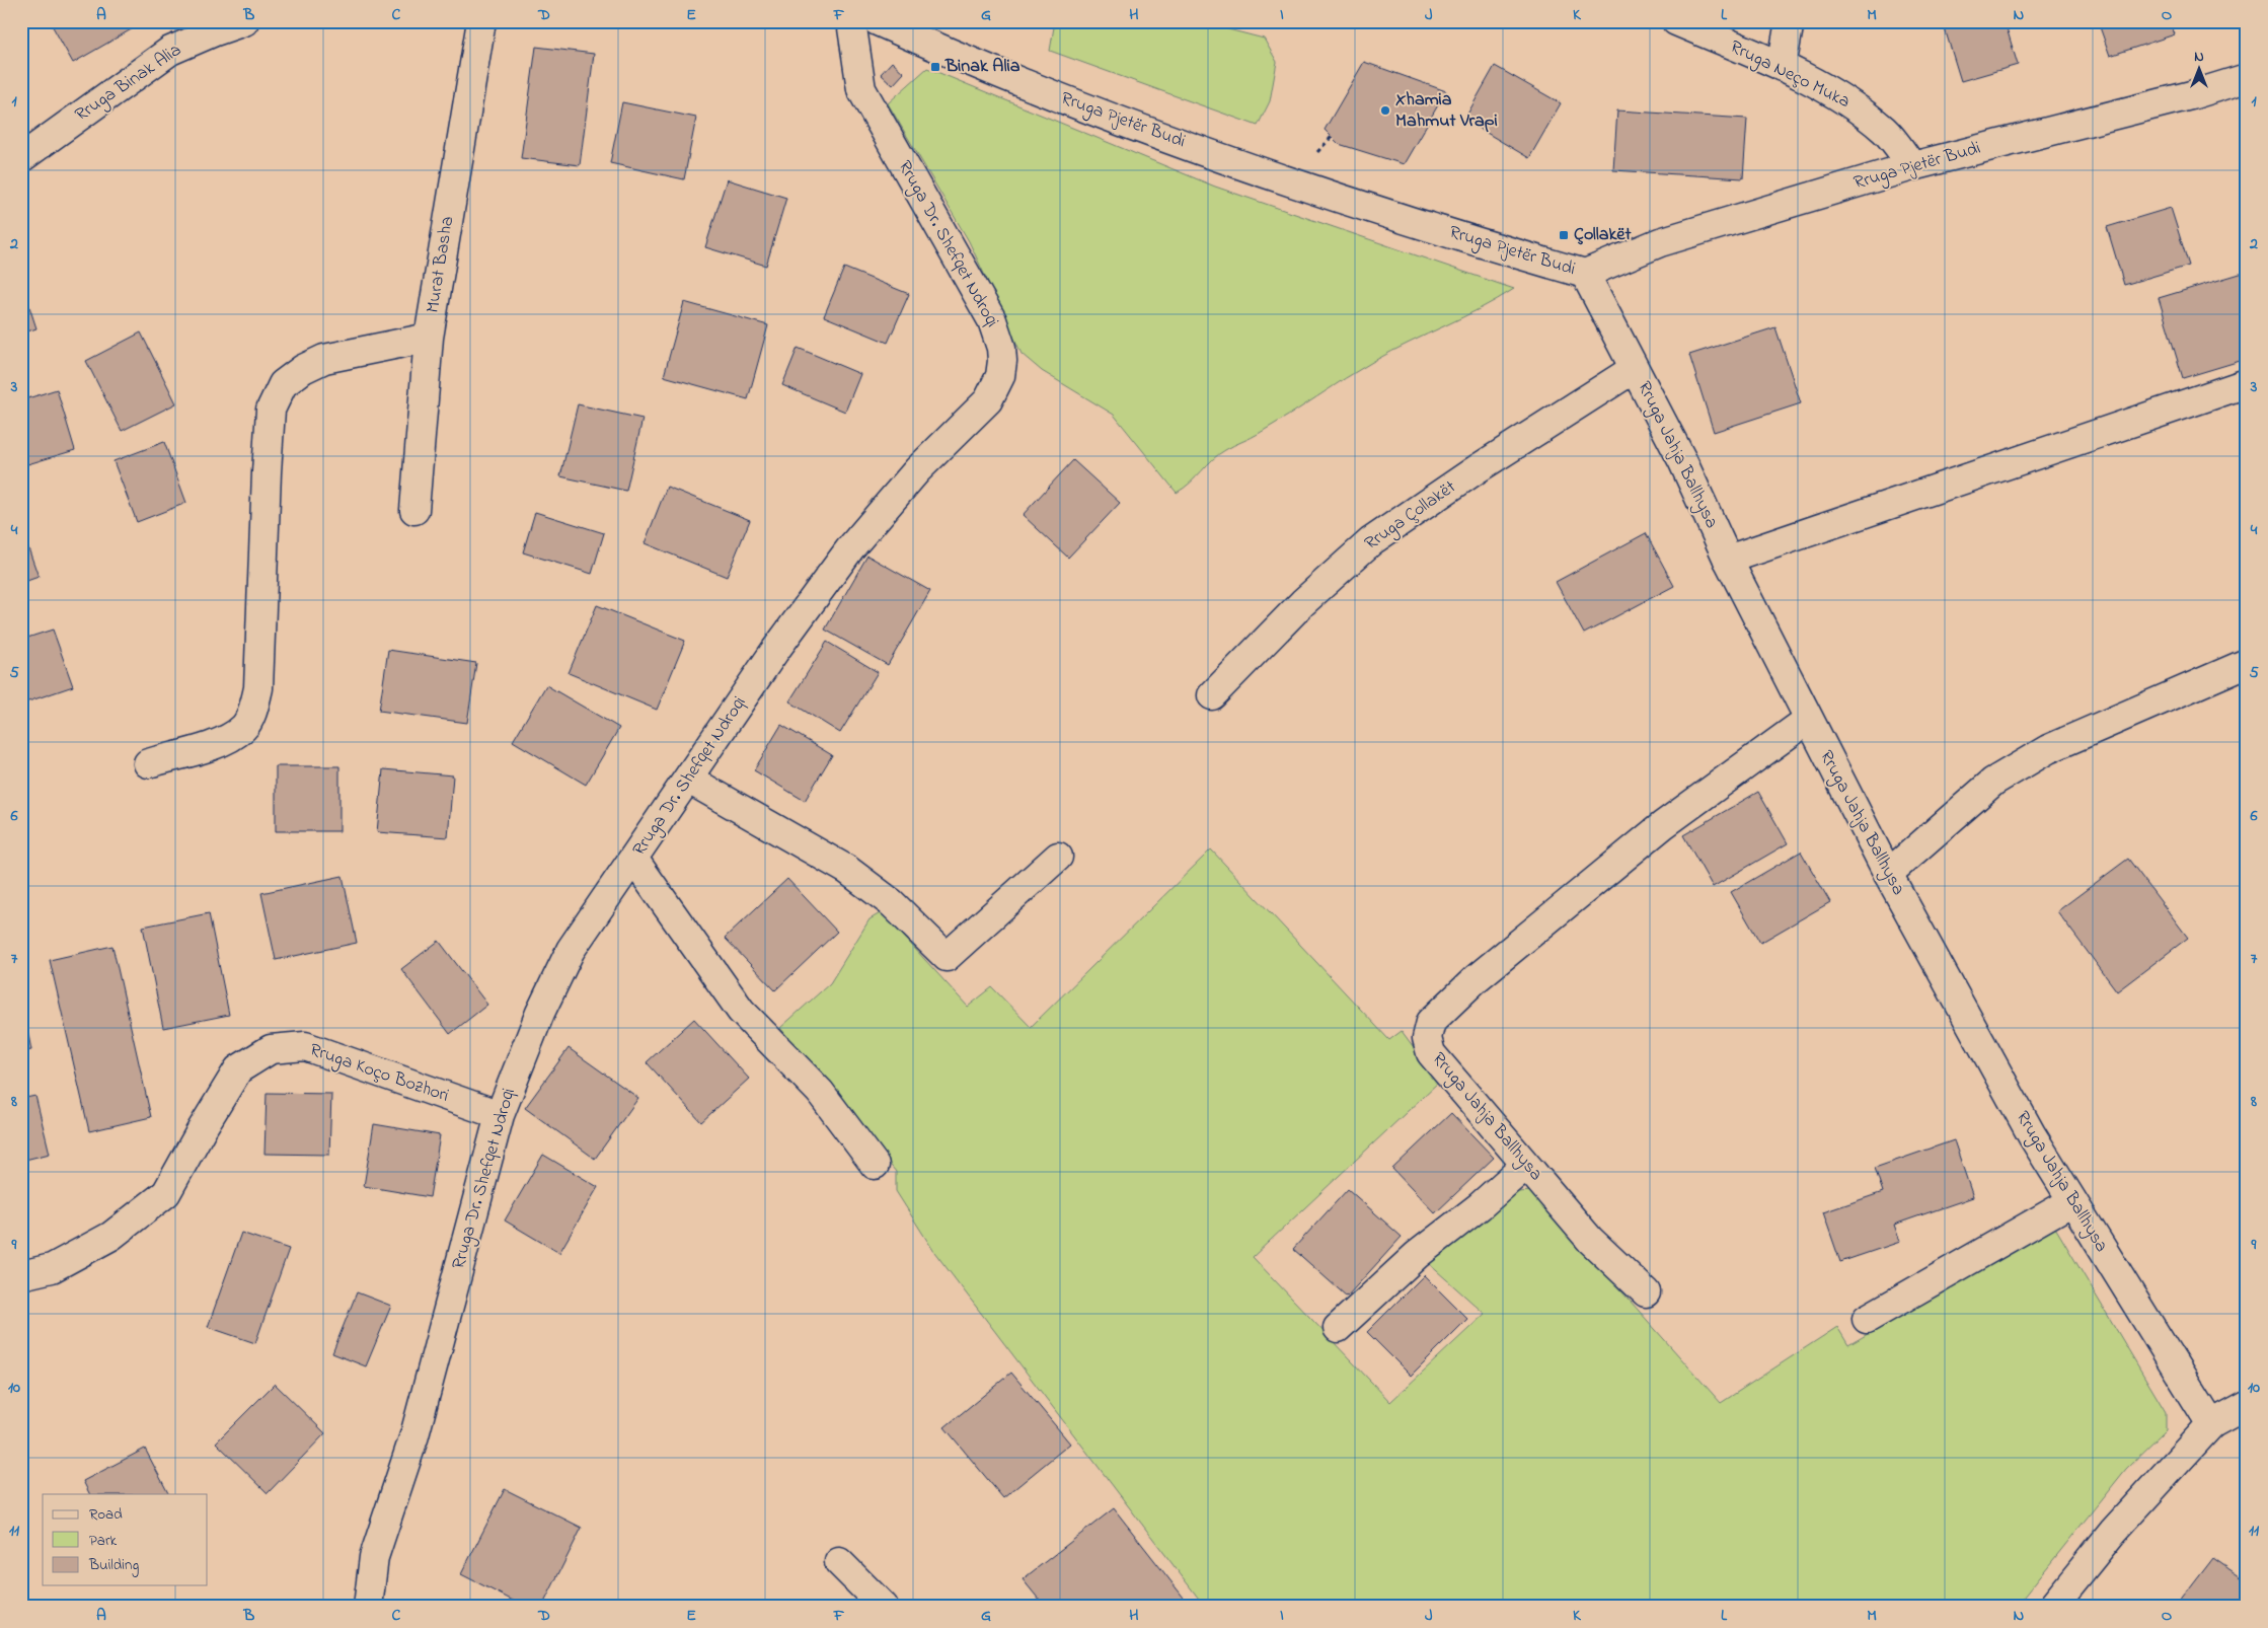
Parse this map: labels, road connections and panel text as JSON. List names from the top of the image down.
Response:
{
  "streets": {
    "street": [
      "Rruga Neço Muka",
      "Rruga Binak Alia",
      "Rruga Pjetër Budi",
      "Rruga Dr. Shefqet Ndroqi",
      "Murat Basha",
      "Rruga Jahja Ballhysa",
      "Rruga Çollakët",
      "Rruga Koço Bozhori"
    ]
  },
  "crossings": [
    ["Rruga Neço Muka", "Rruga Pjetër Budi"],
    ["Rruga Pjetër Budi", "Rruga Jahja Ballhysa"],
    ["Rruga Dr. Shefqet Ndroqi", "Rruga Koço Bozhori"],
    ["Rruga Jahja Ballhysa", "Rruga Çollakët"]
  ],
  "places": {
    "transit": ["Binak Alia", "Çollakët"],
    "other": ["Xhamia Mahmut Vrapi"]
  },
  "legend": ["Road", "Park", "Building"],
  "north": "top",
  "grid": {
    "columns": [
      "A",
      "B",
      "C",
      "D",
      "E",
      "F",
      "G",
      "H",
      "I",
      "J",
      "K",
      "L",
      "M",
      "N",
      "O"
    ],
    "rows": [
      "1",
      "2",
      "3",
      "4",
      "5",
      "6",
      "7",
      "8",
      "9",
      "10",
      "11"
    ]
  }
}
